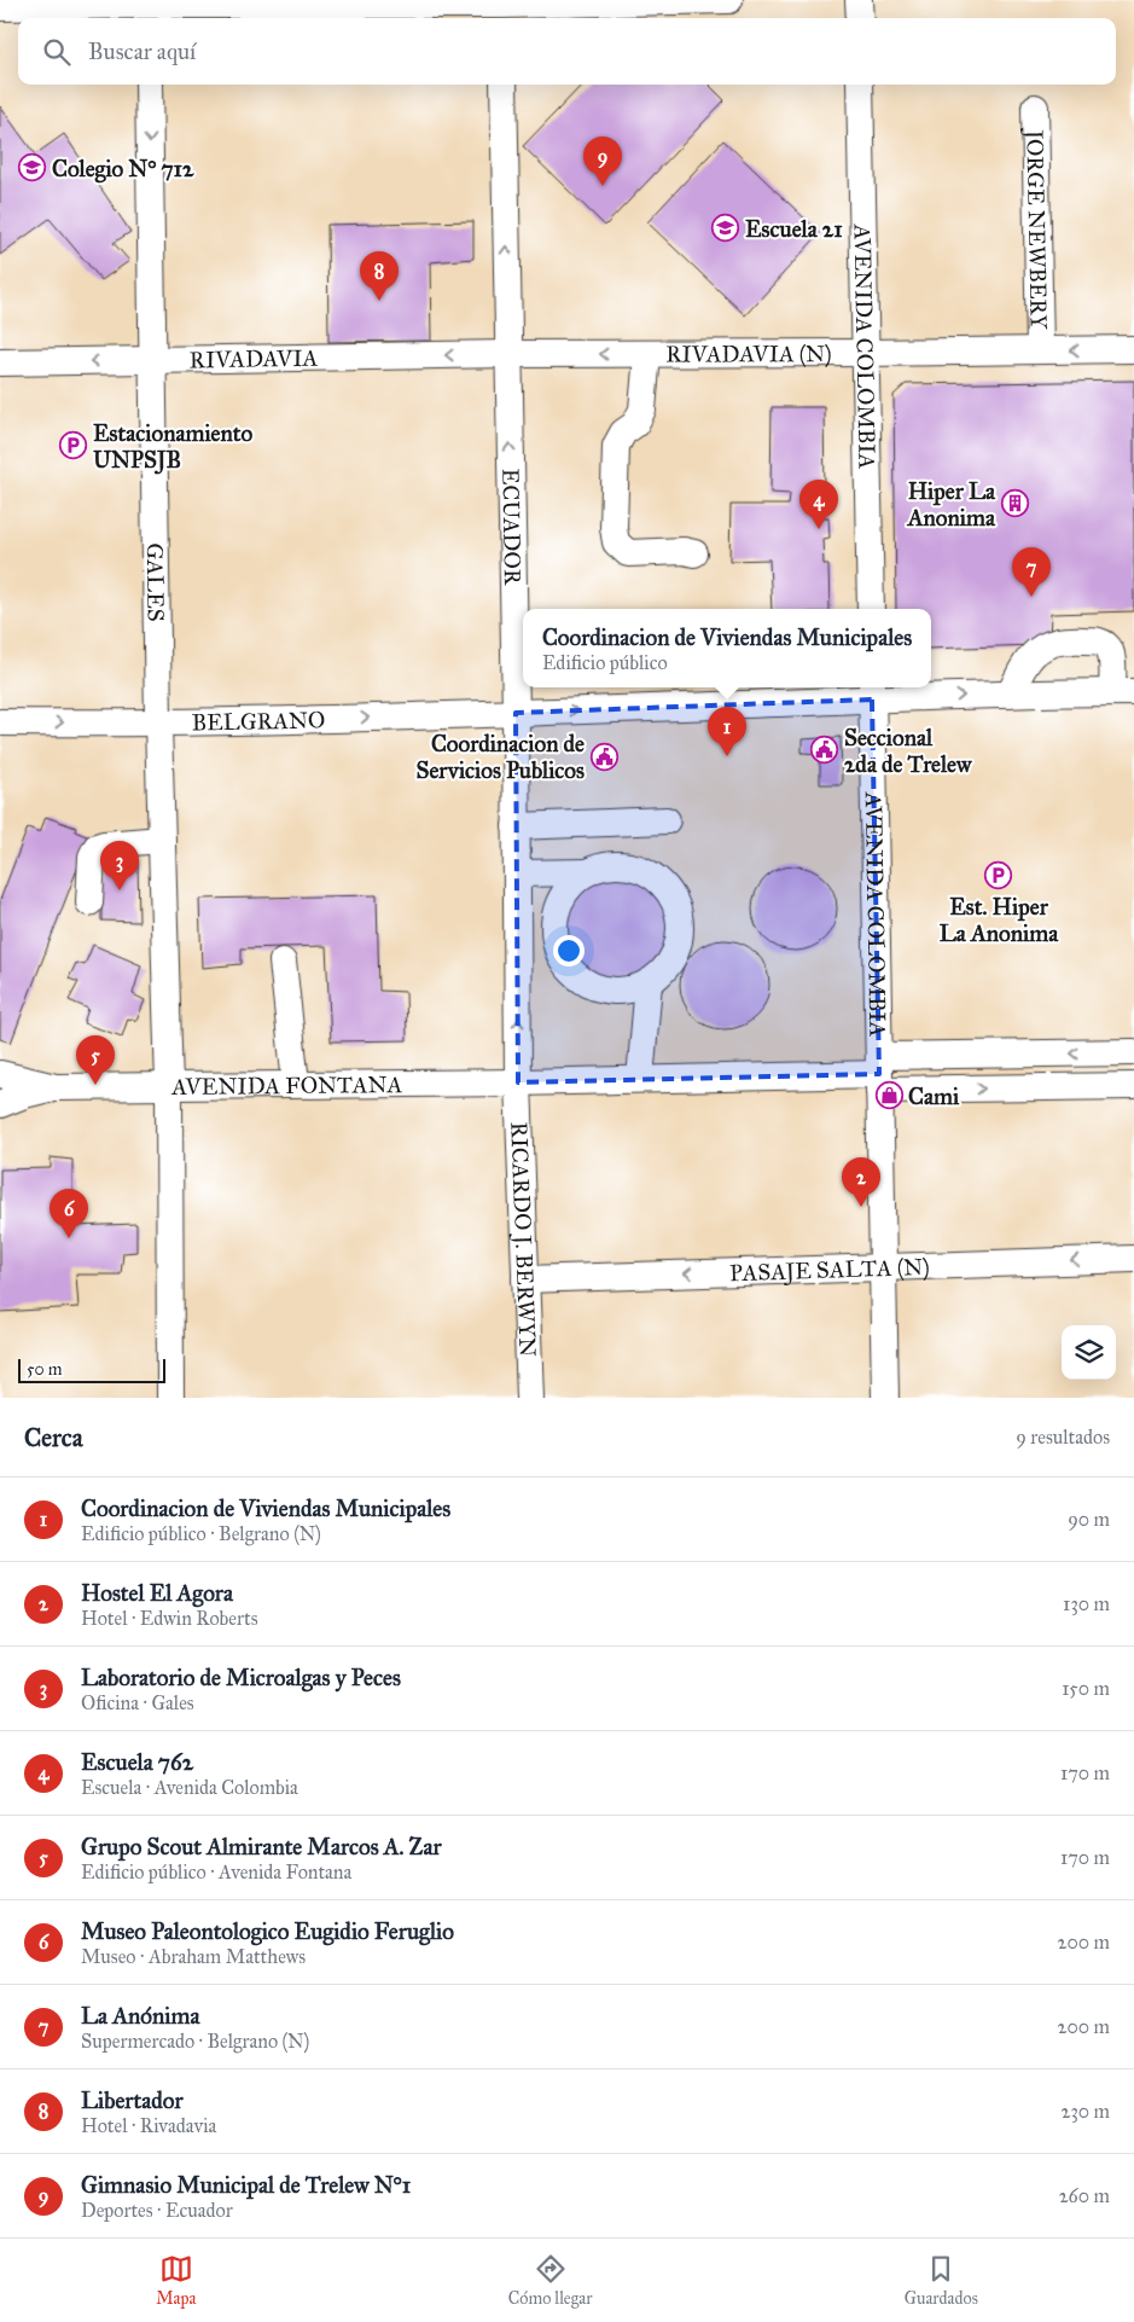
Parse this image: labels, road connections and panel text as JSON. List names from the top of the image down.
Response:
{
  "streets": {
    "street": [
      "JORGE NEWBERY",
      "AVENIDA COLOMBIA",
      "RIVADAVIA (N)",
      "RIVADAVIA",
      "ECUADOR",
      "GALES",
      "BELGRANO",
      "AVENIDA FONTANA",
      "RICARDO J. BERWYN",
      "PASAJE SALTA (N)"
    ]
  },
  "crossings": [
    ["JORGE NEWBERY", "RIVADAVIA (N)"],
    ["AVENIDA COLOMBIA", "RIVADAVIA (N)"],
    ["AVENIDA COLOMBIA", "BELGRANO"],
    ["AVENIDA COLOMBIA", "AVENIDA FONTANA"],
    ["AVENIDA COLOMBIA", "PASAJE SALTA (N)"],
    ["RIVADAVIA (N)", "RIVADAVIA"],
    ["RIVADAVIA (N)", "ECUADOR"],
    ["RIVADAVIA", "ECUADOR"],
    ["RIVADAVIA", "GALES"],
    ["ECUADOR", "BELGRANO"],
    ["ECUADOR", "AVENIDA FONTANA"],
    ["ECUADOR", "RICARDO J. BERWYN"],
    ["GALES", "BELGRANO"],
    ["GALES", "AVENIDA FONTANA"],
    ["AVENIDA FONTANA", "RICARDO J. BERWYN"],
    ["RICARDO J. BERWYN", "PASAJE SALTA (N)"]
  ],
  "one_way": [
    "RIVADAVIA (N)",
    "RIVADAVIA",
    "ECUADOR",
    "BELGRANO"
  ],
  "places": {
    "school or university": ["Colegio N° 712", "Escuela 21"],
    "parking": ["Estacionamiento UNPSJB", "Est. Hiper La Anonima"],
    "building": ["Hiper La Anonima"],
    "public building": ["Seccional 2da de Trelew", "Coordinacion de Servicios Publicos"],
    "shop": ["Cami"]
  },
  "scale_bar": "50 m",
  "page": {
    "search": "Buscar aquí",
    "pins": [
      "9",
      "8",
      "4",
      "7",
      "1",
      "3",
      "5",
      "2",
      "6"
    ],
    "popup": ["Coordinacion de Viviendas Municipales", "Edificio público"],
    "scale": "50 m",
    "heading": ["Cerca", "9 resultados"],
    "list": [
      {
        "mark": "1",
        "name": "Coordinacion de Viviendas Municipales",
        "note": "Edificio público · Belgrano (N)",
        "value": "90 m"
      },
      {
        "mark": "2",
        "name": "Hostel El Agora",
        "note": "Hotel · Edwin Roberts",
        "value": "130 m"
      },
      {
        "mark": "3",
        "name": "Laboratorio de Microalgas y Peces",
        "note": "Oficina · Gales",
        "value": "150 m"
      },
      {
        "mark": "4",
        "name": "Escuela 762",
        "note": "Escuela · Avenida Colombia",
        "value": "170 m"
      },
      {
        "mark": "5",
        "name": "Grupo Scout Almirante Marcos A. Zar",
        "note": "Edificio público · Avenida Fontana",
        "value": "170 m"
      },
      {
        "mark": "6",
        "name": "Museo Paleontologico Eugidio Feruglio",
        "note": "Museo · Abraham Matthews",
        "value": "200 m"
      },
      {
        "mark": "7",
        "name": "La Anónima",
        "note": "Supermercado · Belgrano (N)",
        "value": "200 m"
      },
      {
        "mark": "8",
        "name": "Libertador",
        "note": "Hotel · Rivadavia",
        "value": "230 m"
      },
      {
        "mark": "9",
        "name": "Gimnasio Municipal de Trelew N°1",
        "note": "Deportes · Ecuador",
        "value": "260 m"
      }
    ],
    "nav": ["Mapa", "Cómo llegar", "Guardados"]
  }
}
